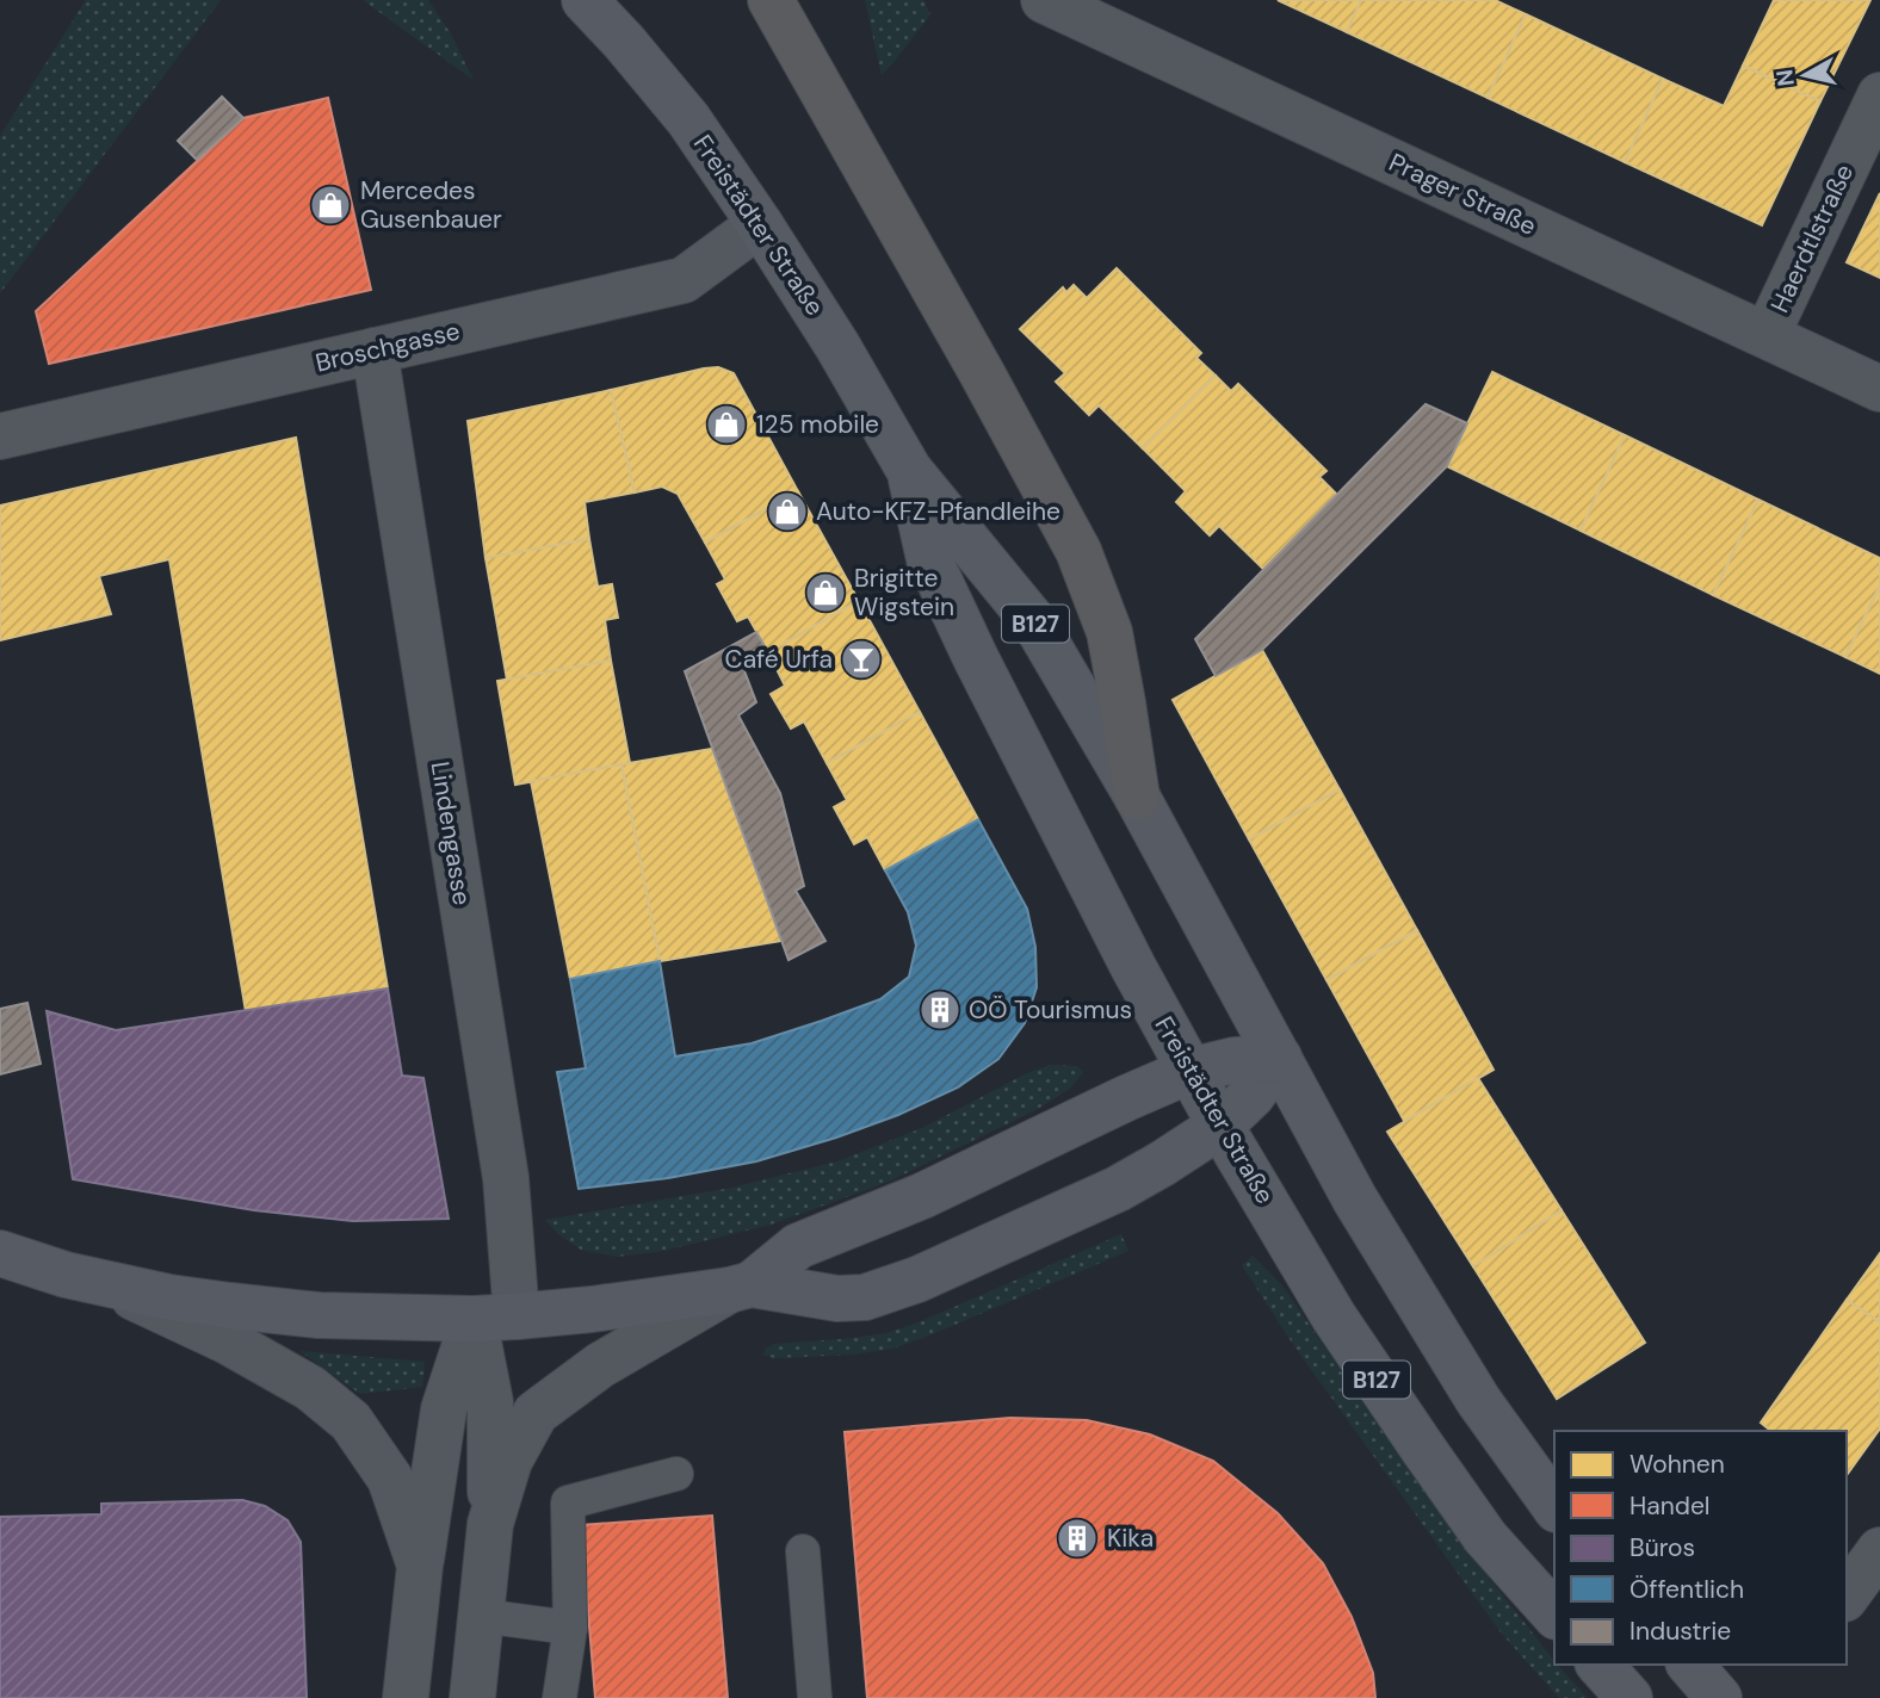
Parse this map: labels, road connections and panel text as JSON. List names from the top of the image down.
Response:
{
  "streets": {
    "main road": ["Freistädter Straße", "B127"],
    "street": [
      "Prager Straße",
      "Haerdtlstraße",
      "Broschgasse",
      "Lindengasse"
    ]
  },
  "crossings": [
    ["Prager Straße", "Haerdtlstraße"],
    ["Freistädter Straße", "Broschgasse"],
    ["Broschgasse", "Lindengasse"]
  ],
  "places": {
    "shop": [
      "Mercedes Gusenbauer",
      "125 mobile",
      "Auto-KFZ-Pfandleihe",
      "Brigitte Wigstein"
    ],
    "bar": ["Café Urfa"],
    "building": ["OÖ Tourismus", "Kika"]
  },
  "legend": [
    "Wohnen",
    "Handel",
    "Büros",
    "Öffentlich",
    "Industrie"
  ],
  "north": "left"
}
